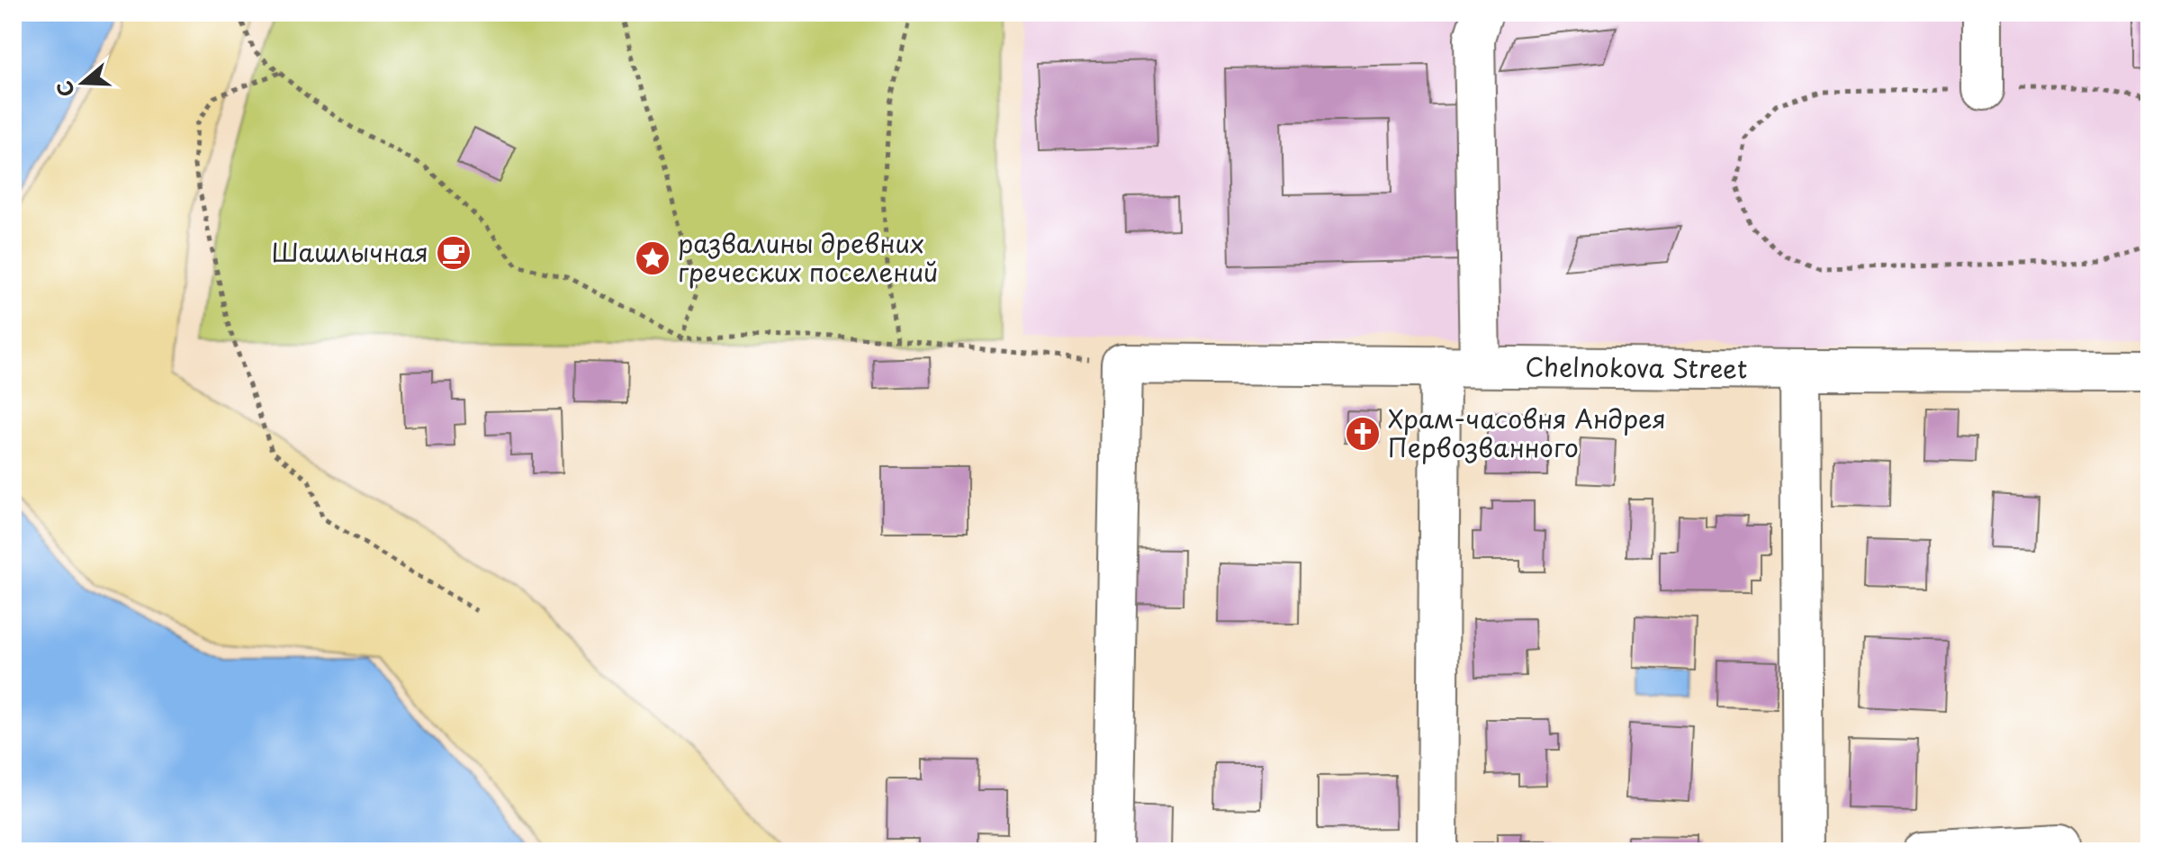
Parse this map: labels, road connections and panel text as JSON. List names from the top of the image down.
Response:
{
  "streets": {
    "street": ["Chelnokova Street"]
  },
  "places": {
    "cafe": ["Шашлычная"],
    "place": ["развалины древних греческих поселений"],
    "church": ["Храм-часовня Андрея Первозванного"]
  },
  "north": "left"
}
